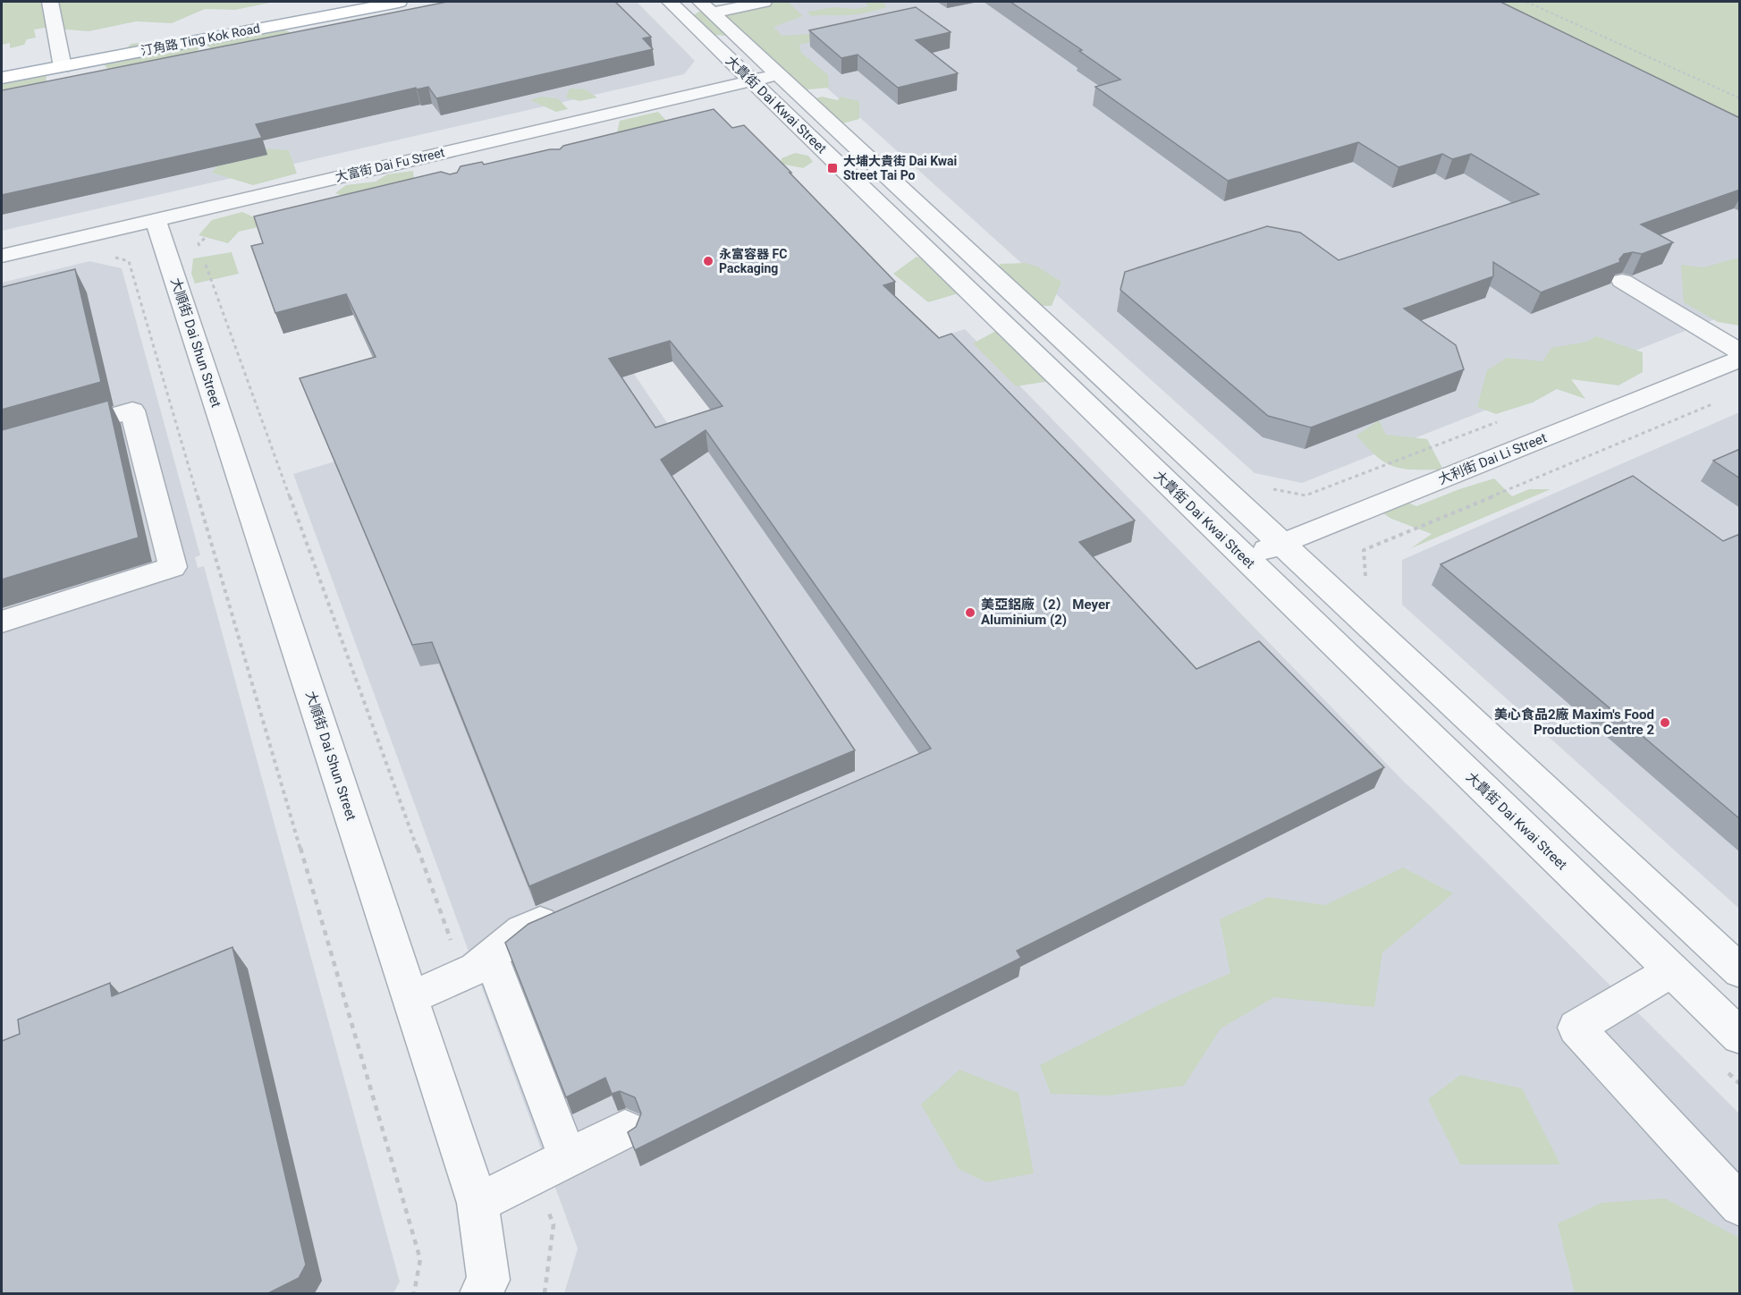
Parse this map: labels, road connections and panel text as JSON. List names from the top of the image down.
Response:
{
  "streets": {
    "main road": ["汀角路 Ting Kok Road"],
    "street": [
      "大貴街 Dai Kwai Street",
      "大富街 Dai Fu Street",
      "大順街 Dai Shun Street",
      "大利街 Dai Li Street"
    ]
  },
  "crossings": [
    ["大貴街 Dai Kwai Street", "大富街 Dai Fu Street"],
    ["大貴街 Dai Kwai Street", "大利街 Dai Li Street"],
    ["大富街 Dai Fu Street", "大順街 Dai Shun Street"]
  ],
  "places": {
    "transit": ["大埔大貴街 Dai Kwai Street Tai Po"],
    "other": ["永富容器 FC Packaging", "美亞鋁廠（2） Meyer Aluminium (2)", "美心食品2廠 Maxim's Food Production Centre 2"]
  }
}
